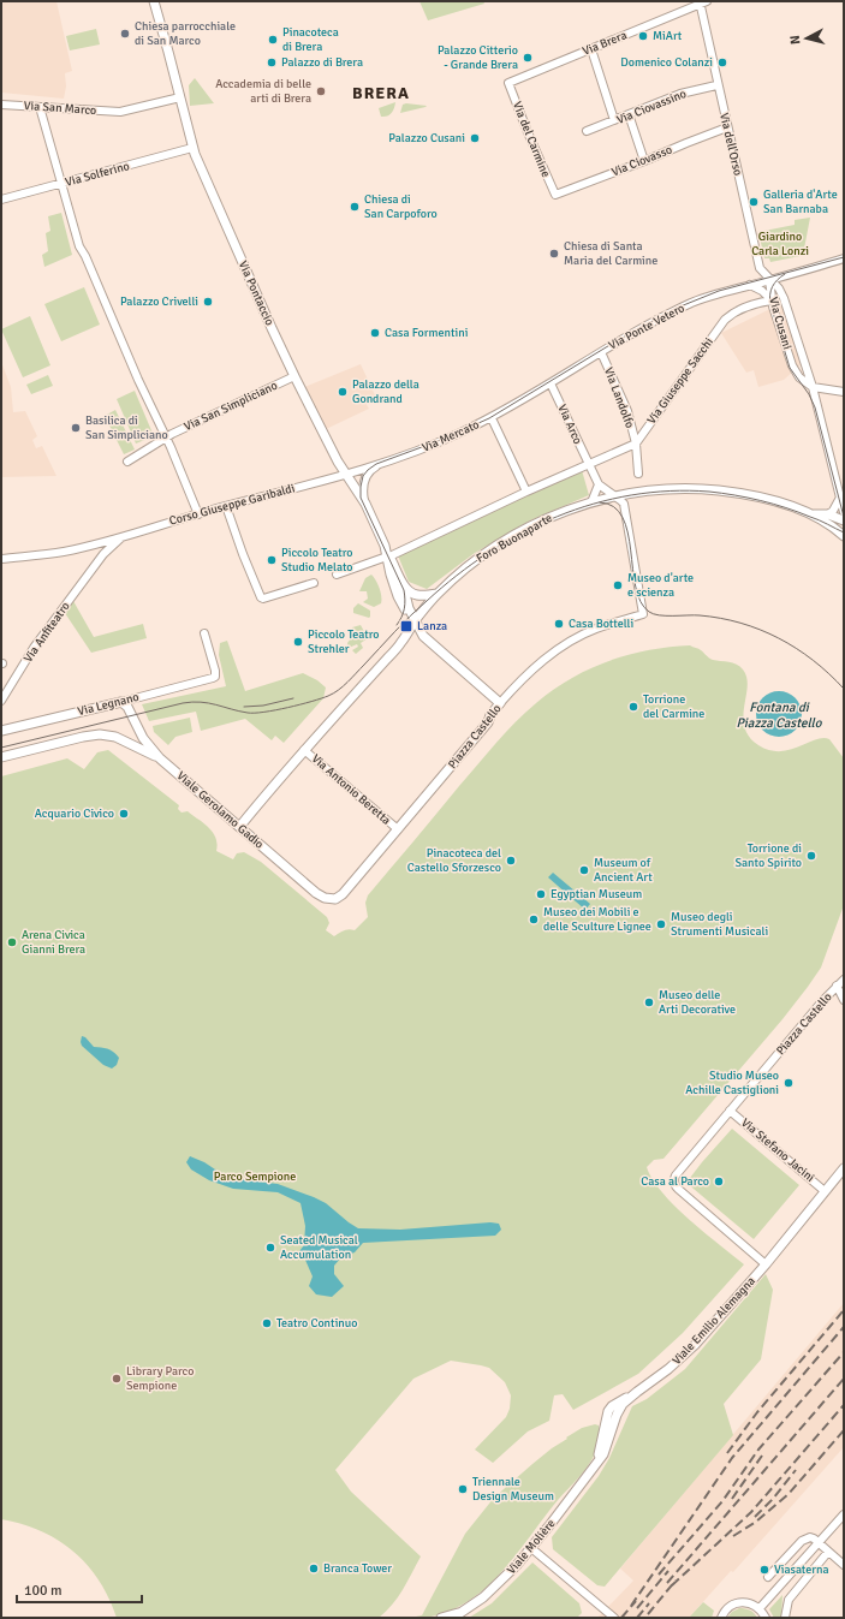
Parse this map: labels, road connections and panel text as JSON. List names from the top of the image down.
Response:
{
  "streets": {
    "street": [
      "Via Brera",
      "Via Ciovassino",
      "Via San Marco",
      "Via del Carmine",
      "Via dell'Orso",
      "Via Ciovasso",
      "Via Solferino",
      "Via Pontaccio",
      "Via Cusani",
      "Via Ponte Vetero",
      "Via Giuseppe Sacchi",
      "Via Landolfo",
      "Via San Simpliciano",
      "Via Arco",
      "Via Mercato",
      "Corso Giuseppe Garibaldi",
      "Foro Buonaparte",
      "Via Anfiteatro",
      "Via Legnano",
      "Piazza Castello",
      "Via Antonio Beretta",
      "Viale Gerolamo Gadio",
      "Via Stefano Jacini",
      "Viale Emilio Alemagna",
      "Viale Molière"
    ]
  },
  "crossings": [
    ["Via Brera", "Via del Carmine"],
    ["Via Brera", "Via dell'Orso"],
    ["Via Ciovassino", "Via dell'Orso"],
    ["Via San Marco", "Via Pontaccio"],
    ["Via del Carmine", "Via Ciovasso"],
    ["Via dell'Orso", "Via Ciovasso"],
    ["Via dell'Orso", "Via Cusani"],
    ["Via dell'Orso", "Via Ponte Vetero"],
    ["Via Solferino", "Via Pontaccio"],
    ["Via Pontaccio", "Via San Simpliciano"],
    ["Via Pontaccio", "Via Mercato"],
    ["Via Pontaccio", "Corso Giuseppe Garibaldi"],
    ["Via Cusani", "Via Ponte Vetero"],
    ["Via Cusani", "Via Giuseppe Sacchi"],
    ["Via Ponte Vetero", "Via Landolfo"],
    ["Via Ponte Vetero", "Via Arco"],
    ["Via Ponte Vetero", "Via Mercato"],
    ["Via Giuseppe Sacchi", "Via Landolfo"],
    ["Via Arco", "Via Mercato"],
    ["Via Mercato", "Corso Giuseppe Garibaldi"],
    ["Corso Giuseppe Garibaldi", "Via Anfiteatro"],
    ["Foro Buonaparte", "Piazza Castello"],
    ["Foro Buonaparte", "Via Antonio Beretta"],
    ["Foro Buonaparte", "Viale Gerolamo Gadio"],
    ["Via Legnano", "Viale Gerolamo Gadio"],
    ["Piazza Castello", "Via Antonio Beretta"],
    ["Piazza Castello", "Viale Gerolamo Gadio"],
    ["Piazza Castello", "Via Stefano Jacini"],
    ["Piazza Castello", "Viale Emilio Alemagna"],
    ["Via Stefano Jacini", "Viale Emilio Alemagna"],
    ["Viale Emilio Alemagna", "Viale Molière"]
  ],
  "districts": ["BRERA"],
  "water": ["Fontana di Piazza Castello"],
  "parks": ["Giardino Carla Lonzi", "Parco Sempione"],
  "places": {
    "other": [
      "Chiesa parrocchiale di San Marco",
      "MiArt",
      "Pinacoteca di Brera",
      "Palazzo Citterio - Grande Brera",
      "Palazzo di Brera",
      "Domenico Colanzi",
      "Accademia di belle arti di Brera",
      "Palazzo Cusani",
      "Galleria d'Arte San Barnaba",
      "Chiesa di San Carpoforo",
      "Chiesa di Santa Maria del Carmine",
      "Palazzo Crivelli",
      "Casa Formentini",
      "Palazzo della Gondrand",
      "Basilica di San Simpliciano",
      "Piccolo Teatro Studio Melato",
      "Museo d'arte e scienza",
      "Casa Bottelli",
      "Piccolo Teatro Strehler",
      "Torrione del Carmine",
      "Acquario Civico",
      "Torrione di Santo Spirito",
      "Pinacoteca del Castello Sforzesco",
      "Museum of Ancient Art",
      "Egyptian Museum",
      "Museo dei Mobili e delle Sculture Lignee",
      "Museo degli Strumenti Musicali",
      "Arena Civica Gianni Brera",
      "Museo delle Arti Decorative",
      "Studio Museo Achille Castiglioni",
      "Casa al Parco",
      "Seated Musical Accumulation",
      "Teatro Continuo",
      "Library Parco Sempione",
      "Triennale Design Museum",
      "Branca Tower",
      "Viasaterna"
    ],
    "transit": ["Lanza"]
  },
  "scale_bar": "100 m",
  "north": "left"
}
